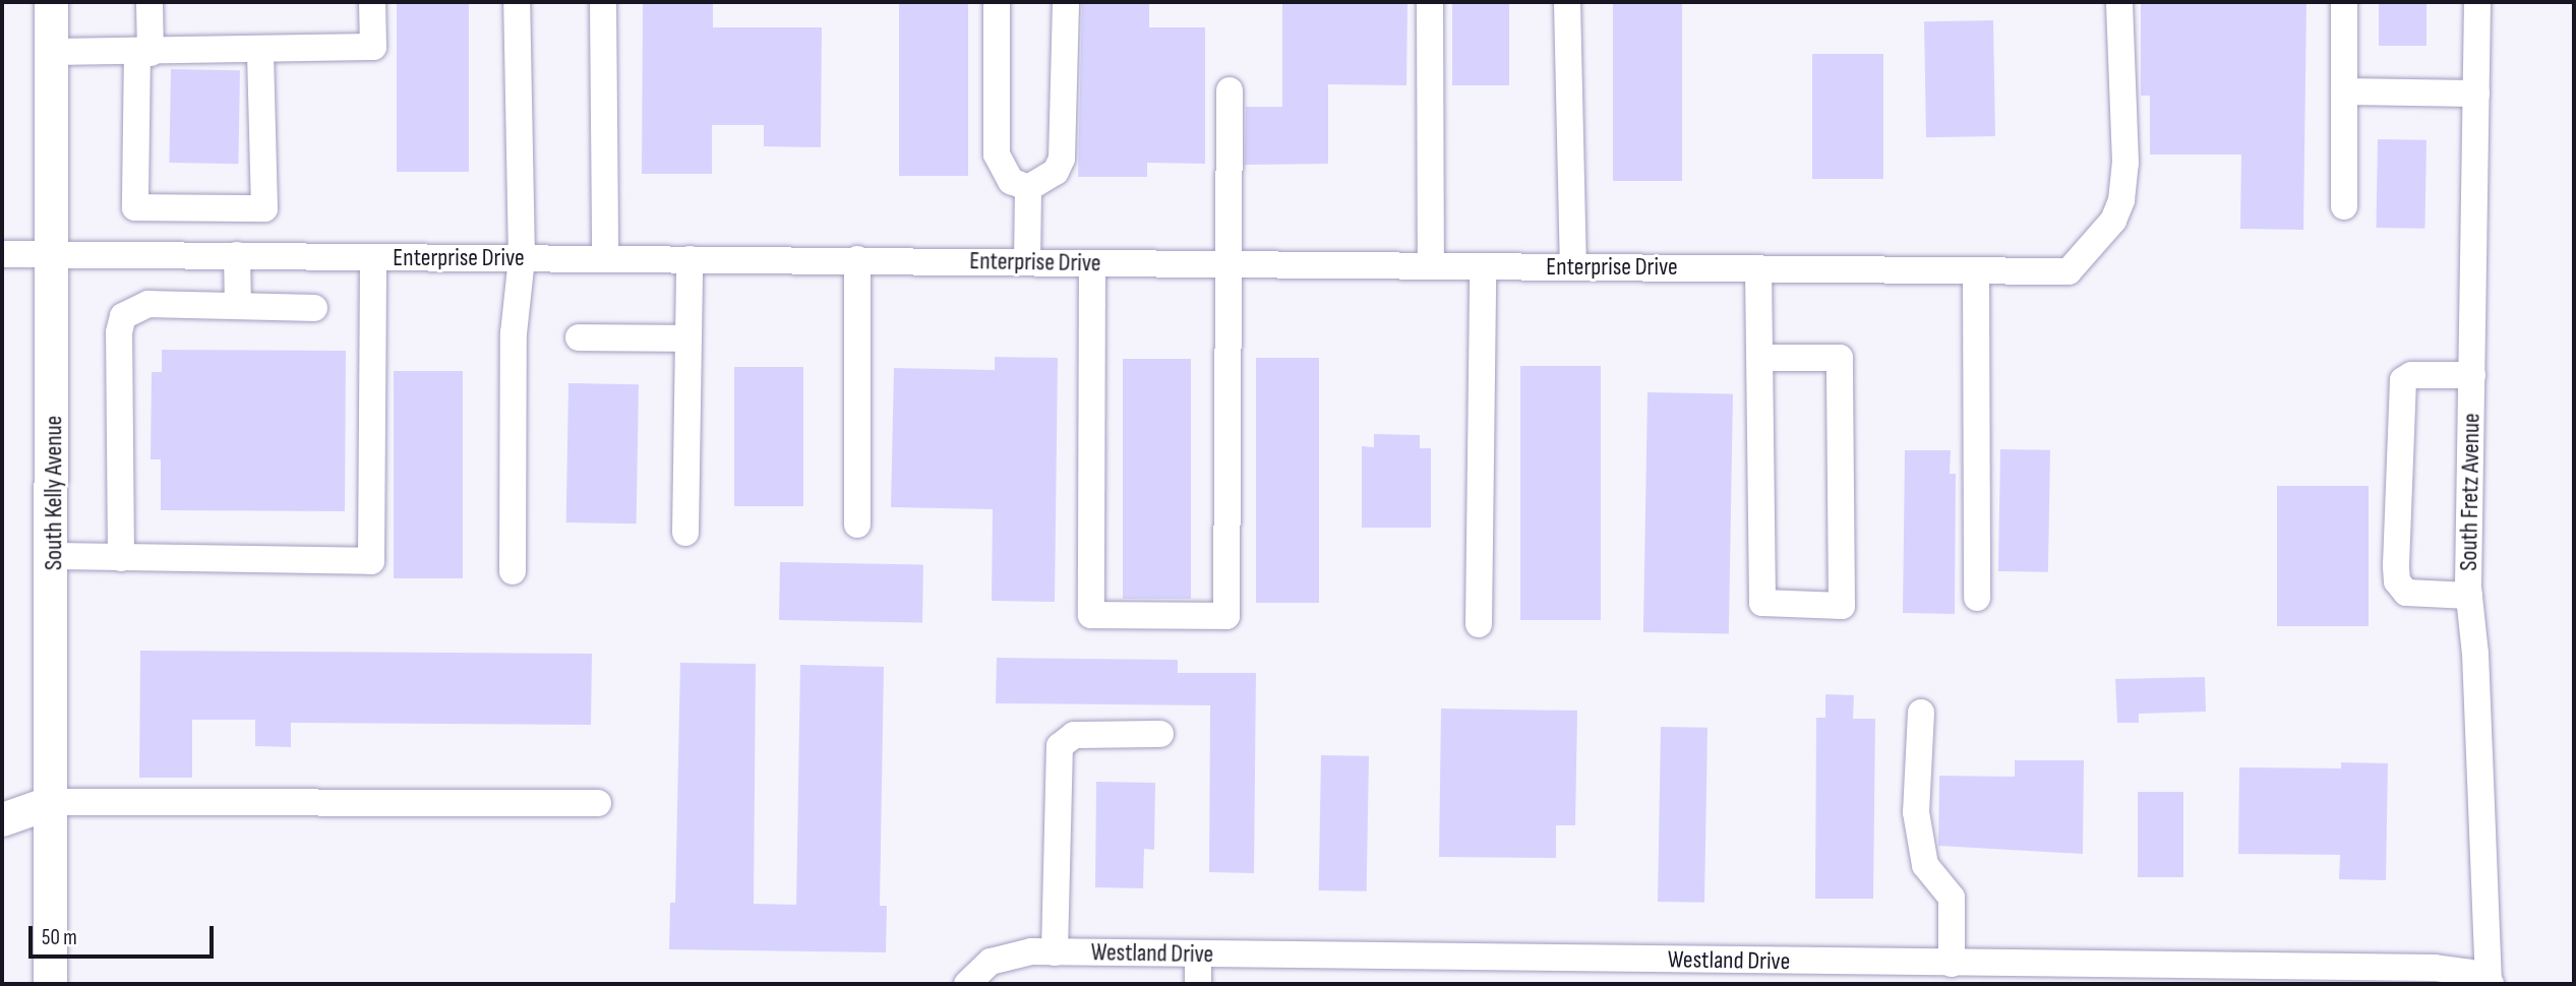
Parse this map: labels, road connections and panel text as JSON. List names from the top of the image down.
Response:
{
  "streets": {
    "main road": ["South Kelly Avenue"],
    "street": ["Enterprise Drive", "South Fretz Avenue", "Westland Drive"]
  },
  "crossings": [
    ["Enterprise Drive", "South Kelly Avenue"],
    ["South Fretz Avenue", "Westland Drive"]
  ],
  "scale_bar": "50 m"
}
